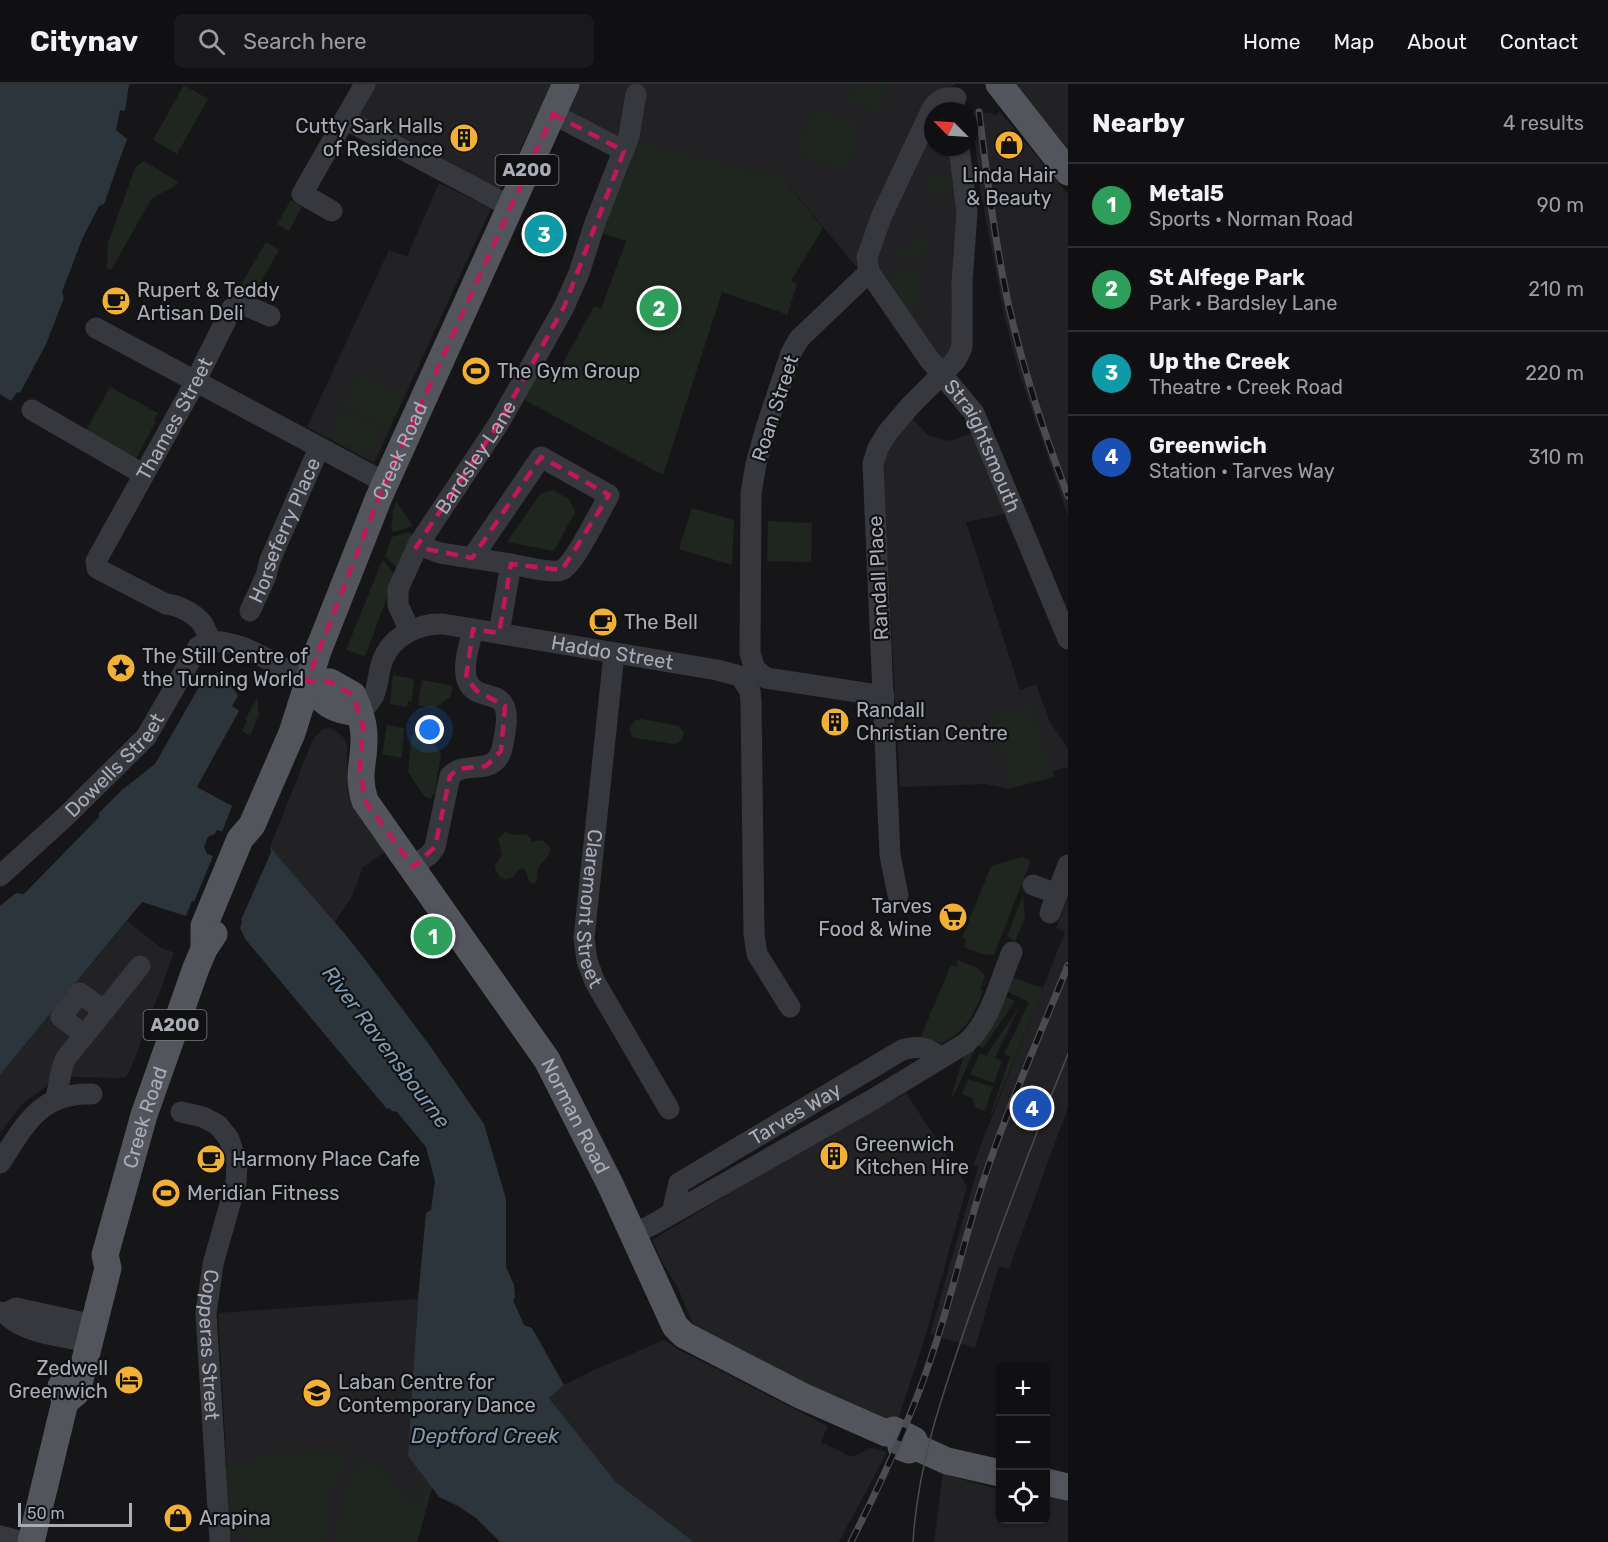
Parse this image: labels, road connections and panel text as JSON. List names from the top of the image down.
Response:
{
  "streets": {
    "main road": ["A200", "Creek Road", "Norman Road"],
    "street": [
      "Roan Street",
      "Thames Street",
      "Straightsmouth",
      "Bardsley Lane",
      "Horseferry Place",
      "Randall Place",
      "Haddo Street",
      "Dowells Street",
      "Claremont Street",
      "Tarves Way",
      "Copperas Street"
    ]
  },
  "crossings": [
    ["Roan Street", "Randall Place"],
    ["Thames Street", "Horseferry Place"],
    ["Thames Street", "Dowells Street"],
    ["Straightsmouth", "Randall Place"],
    ["Creek Road", "Horseferry Place"],
    ["Creek Road", "Norman Road"],
    ["Bardsley Lane", "Haddo Street"],
    ["Haddo Street", "Claremont Street"],
    ["Haddo Street", "Norman Road"],
    ["Tarves Way", "Norman Road"]
  ],
  "water": ["River Ravensbourne", "Deptford Creek"],
  "places": {
    "building": ["Cutty Sark Halls of Residence", "Randall Christian Centre", "Greenwich Kitchen Hire"],
    "shop": ["Linda Hair & Beauty", "Arapina"],
    "cafe": ["Rupert & Teddy Artisan Deli", "The Bell", "Harmony Place Cafe"],
    "sports": ["The Gym Group", "Meridian Fitness"],
    "place": ["The Still Centre of the Turning World"],
    "supermarket": ["Tarves Food & Wine"],
    "hotel": ["Zedwell Greenwich"],
    "school or university": ["Laban Centre for Contemporary Dance"]
  },
  "scale_bar": "50 m",
  "north": "top left",
  "page": {
    "header": "Citynav",
    "search": "Search here",
    "nav": [
      "Home",
      "Map",
      "About",
      "Contact"
    ],
    "heading": ["Nearby", "4 results"],
    "list": [
      {
        "mark": "1",
        "name": "Metal5",
        "note": "Sports · Norman Road",
        "value": "90 m"
      },
      {
        "mark": "2",
        "name": "St Alfege Park",
        "note": "Park · Bardsley Lane",
        "value": "210 m"
      },
      {
        "mark": "3",
        "name": "Up the Creek",
        "note": "Theatre · Creek Road",
        "value": "220 m"
      },
      {
        "mark": "4",
        "name": "Greenwich",
        "note": "Station · Tarves Way",
        "value": "310 m"
      }
    ],
    "pins": [
      "3",
      "2",
      "1",
      "4"
    ],
    "map_buttons": ["+", "−"],
    "scale": "50 m"
  }
}
